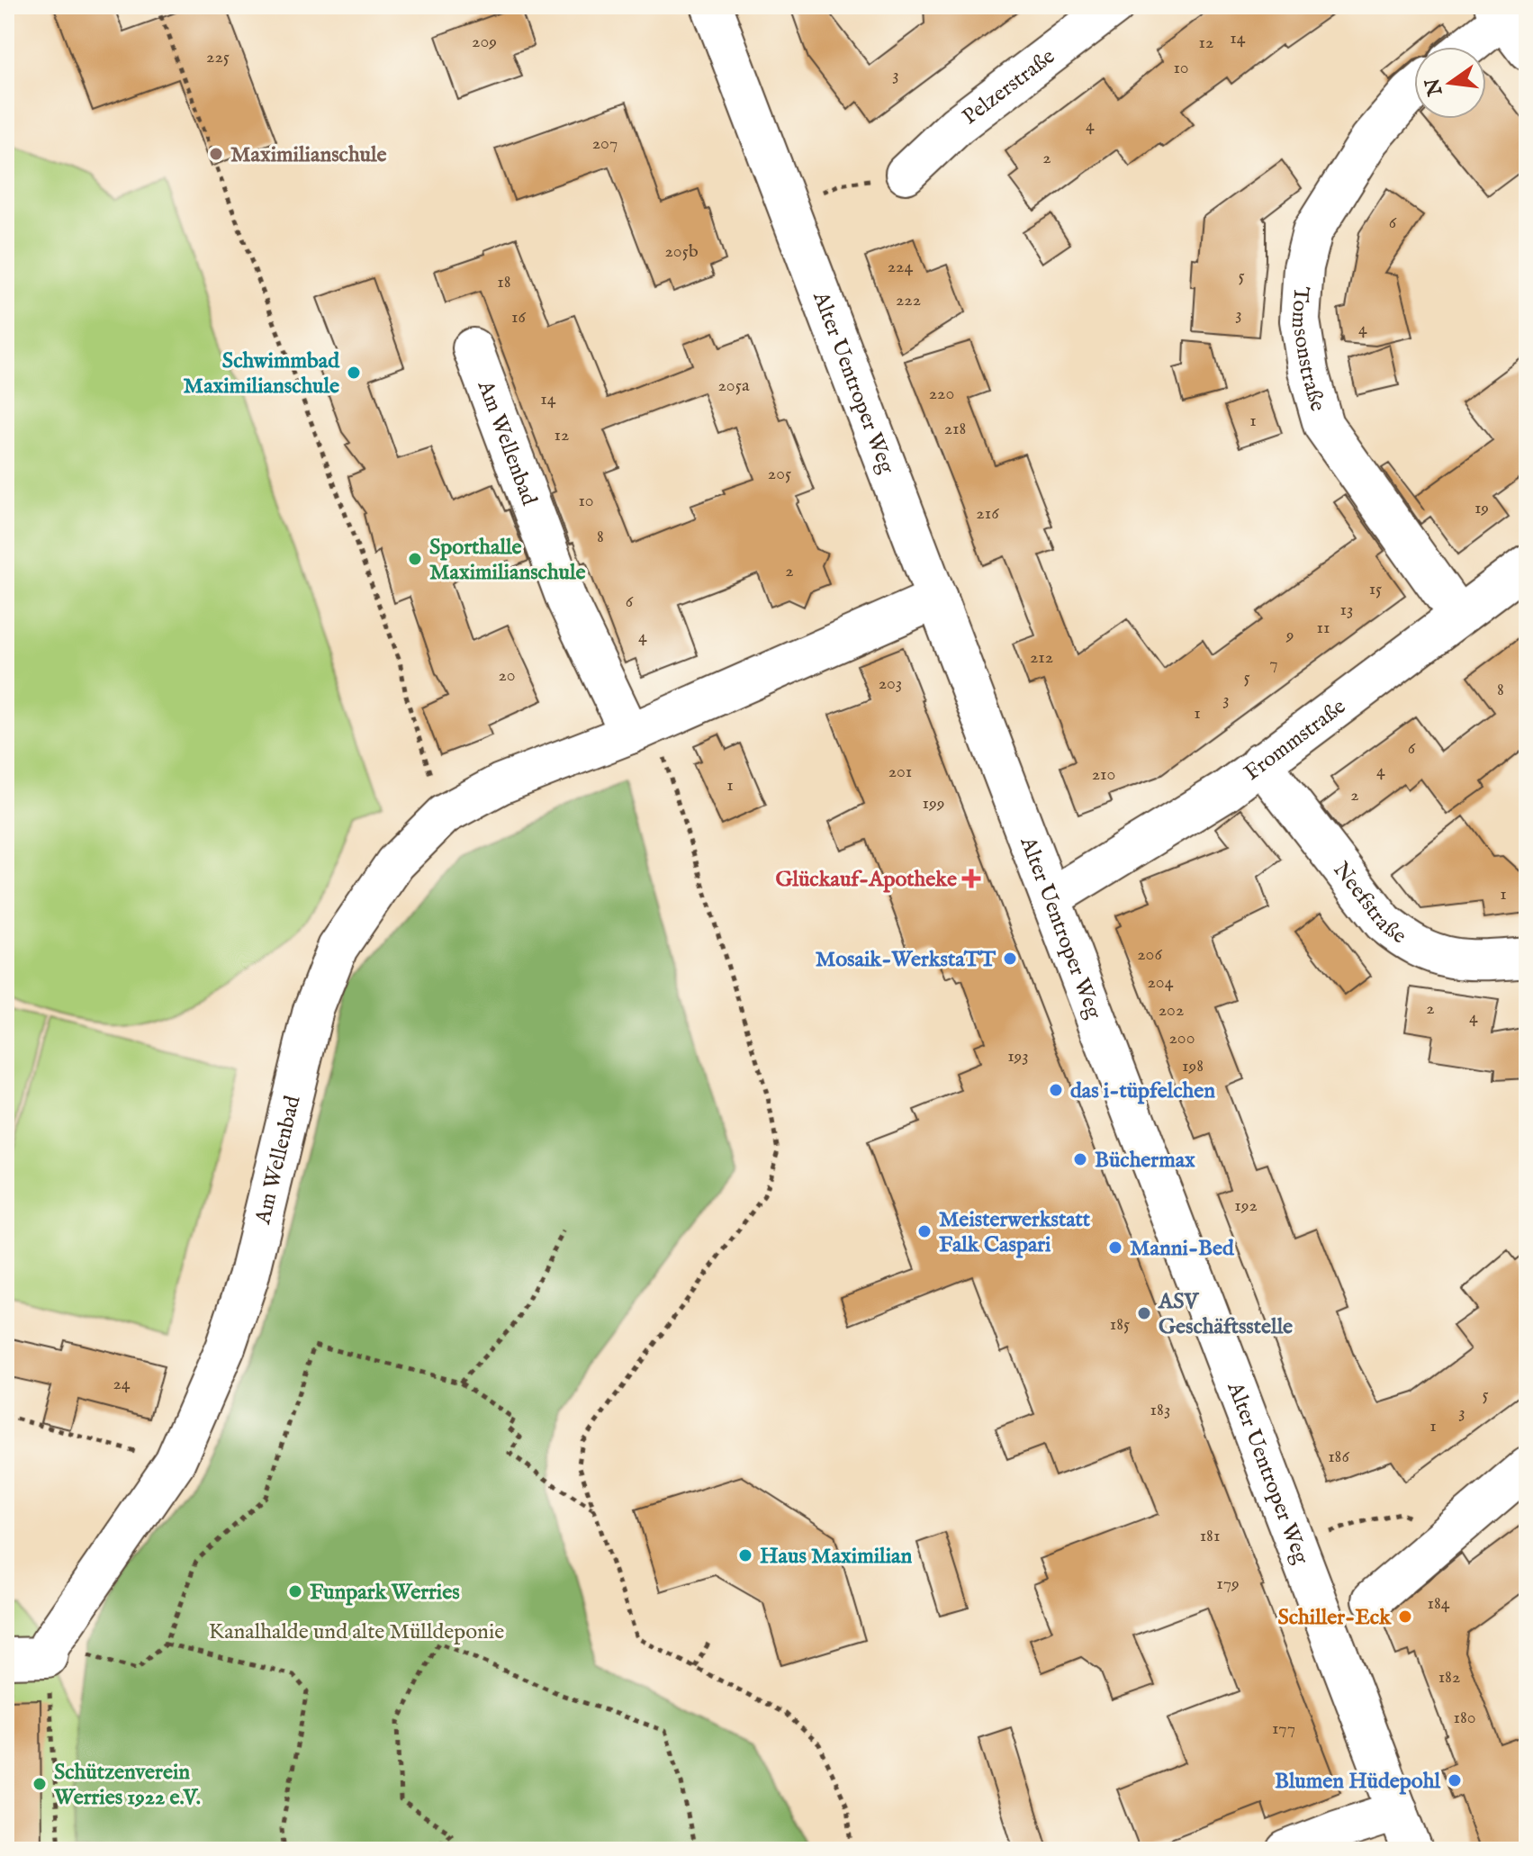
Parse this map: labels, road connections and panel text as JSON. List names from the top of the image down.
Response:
{
  "streets": {
    "street": [
      "Pelzerstraße",
      "Tomsonstraße",
      "Alter Uentroper Weg",
      "Am Wellenbad",
      "Frommstraße",
      "Neefstraße"
    ]
  },
  "crossings": [
    ["Tomsonstraße", "Frommstraße"],
    ["Alter Uentroper Weg", "Am Wellenbad"],
    ["Alter Uentroper Weg", "Frommstraße"],
    ["Frommstraße", "Neefstraße"]
  ],
  "parks": ["Kanalhalde und alte Mülldeponie"],
  "places": {
    "other": [
      "Maximilianschule",
      "Schwimmbad Maximilianschule",
      "Sporthalle Maximilianschule",
      "Mosaik-WerkstaTT",
      "das i-tüpfelchen",
      "Büchermax",
      "Meisterwerkstatt Falk Caspari",
      "Manni-Bed",
      "ASV Geschäftsstelle",
      "Haus Maximilian",
      "Funpark Werries",
      "Schiller-Eck",
      "Blumen Hüdepohl",
      "Schützenverein Werries 1922 e.V."
    ],
    "health": ["Glückauf-Apotheke"]
  },
  "house_numbers": [
    "14",
    "209",
    "12",
    "225",
    "10",
    "3",
    "4",
    "207",
    "2",
    "6",
    "205b",
    "224",
    "5",
    "18",
    "222",
    "3",
    "16",
    "4",
    "205a",
    "220",
    "14",
    "1",
    "218",
    "12",
    "205",
    "10",
    "19",
    "216",
    "8",
    "2",
    "15",
    "6",
    "13",
    "11",
    "9",
    "4",
    "212",
    "7",
    "20",
    "5",
    "203",
    "8",
    "3",
    "1",
    "6",
    "4",
    "201",
    "210",
    "1",
    "2",
    "199",
    "1",
    "206",
    "204",
    "2",
    "202",
    "4",
    "200",
    "193",
    "198",
    "192",
    "185",
    "24",
    "5",
    "183",
    "3",
    "1",
    "186",
    "181",
    "179",
    "184",
    "182",
    "180",
    "177"
  ],
  "north": "left"
}
